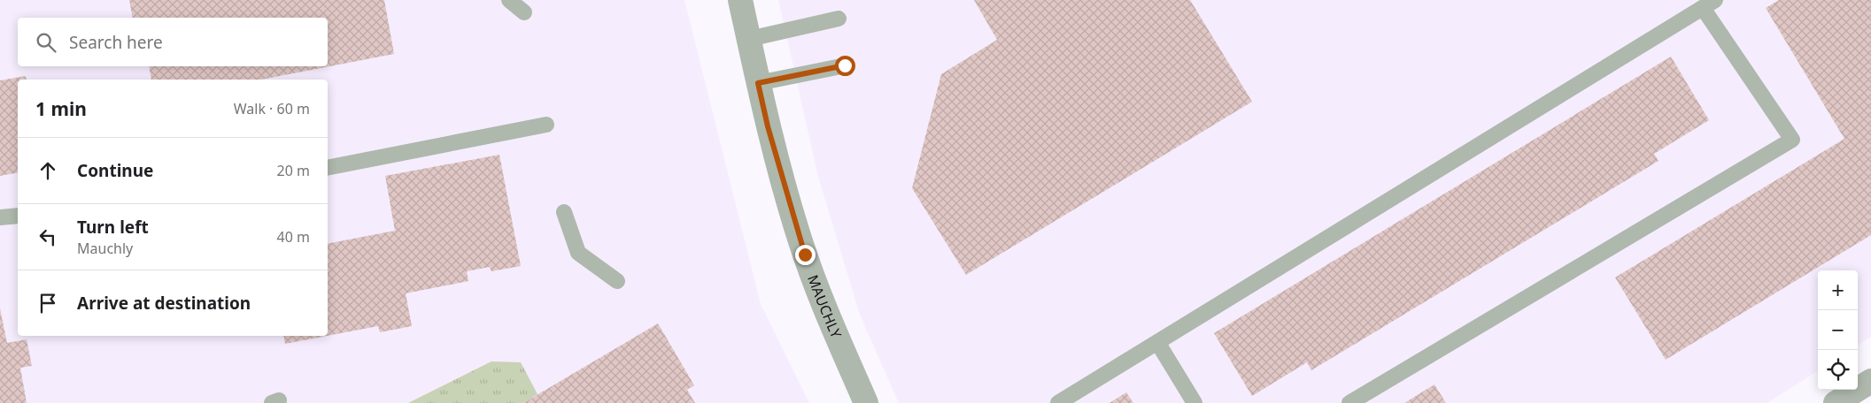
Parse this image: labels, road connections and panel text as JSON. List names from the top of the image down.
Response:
{
  "streets": {
    "street": ["MAUCHLY"]
  },
  "page": {
    "search": "Search here",
    "heading": ["1 min", "Walk · 60 m"],
    "list": [
      ["Continue", "20 m"],
      ["Turn left", "Mauchly", "40 m"],
      "Arrive at destination"
    ],
    "map_buttons": ["+", "−"]
  }
}
